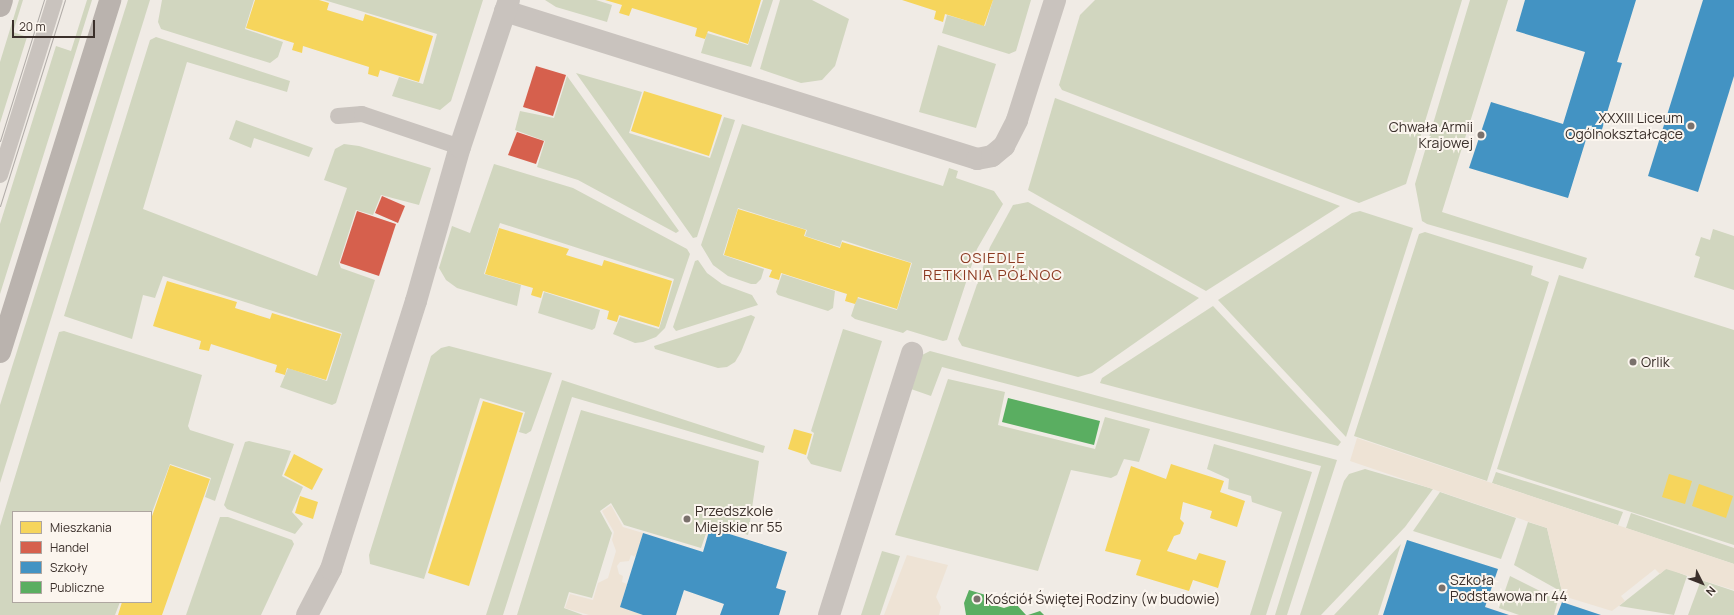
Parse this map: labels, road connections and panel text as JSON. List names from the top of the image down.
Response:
{
  "districts": ["OSIEDLE RETKINIA PÓŁNOC"],
  "places": [
    "XXXIII Liceum Ogólnokształcące",
    "Chwała Armii Krajowej",
    "Orlik",
    "Przedszkole Miejskie nr 55",
    "Szkoła Podstawowa nr 44",
    "Kościół Świętej Rodziny (w budowie)"
  ],
  "legend": [
    "Mieszkania",
    "Handel",
    "Szkoły",
    "Publiczne"
  ],
  "scale_bar": "20 m",
  "north": "bottom right"
}
